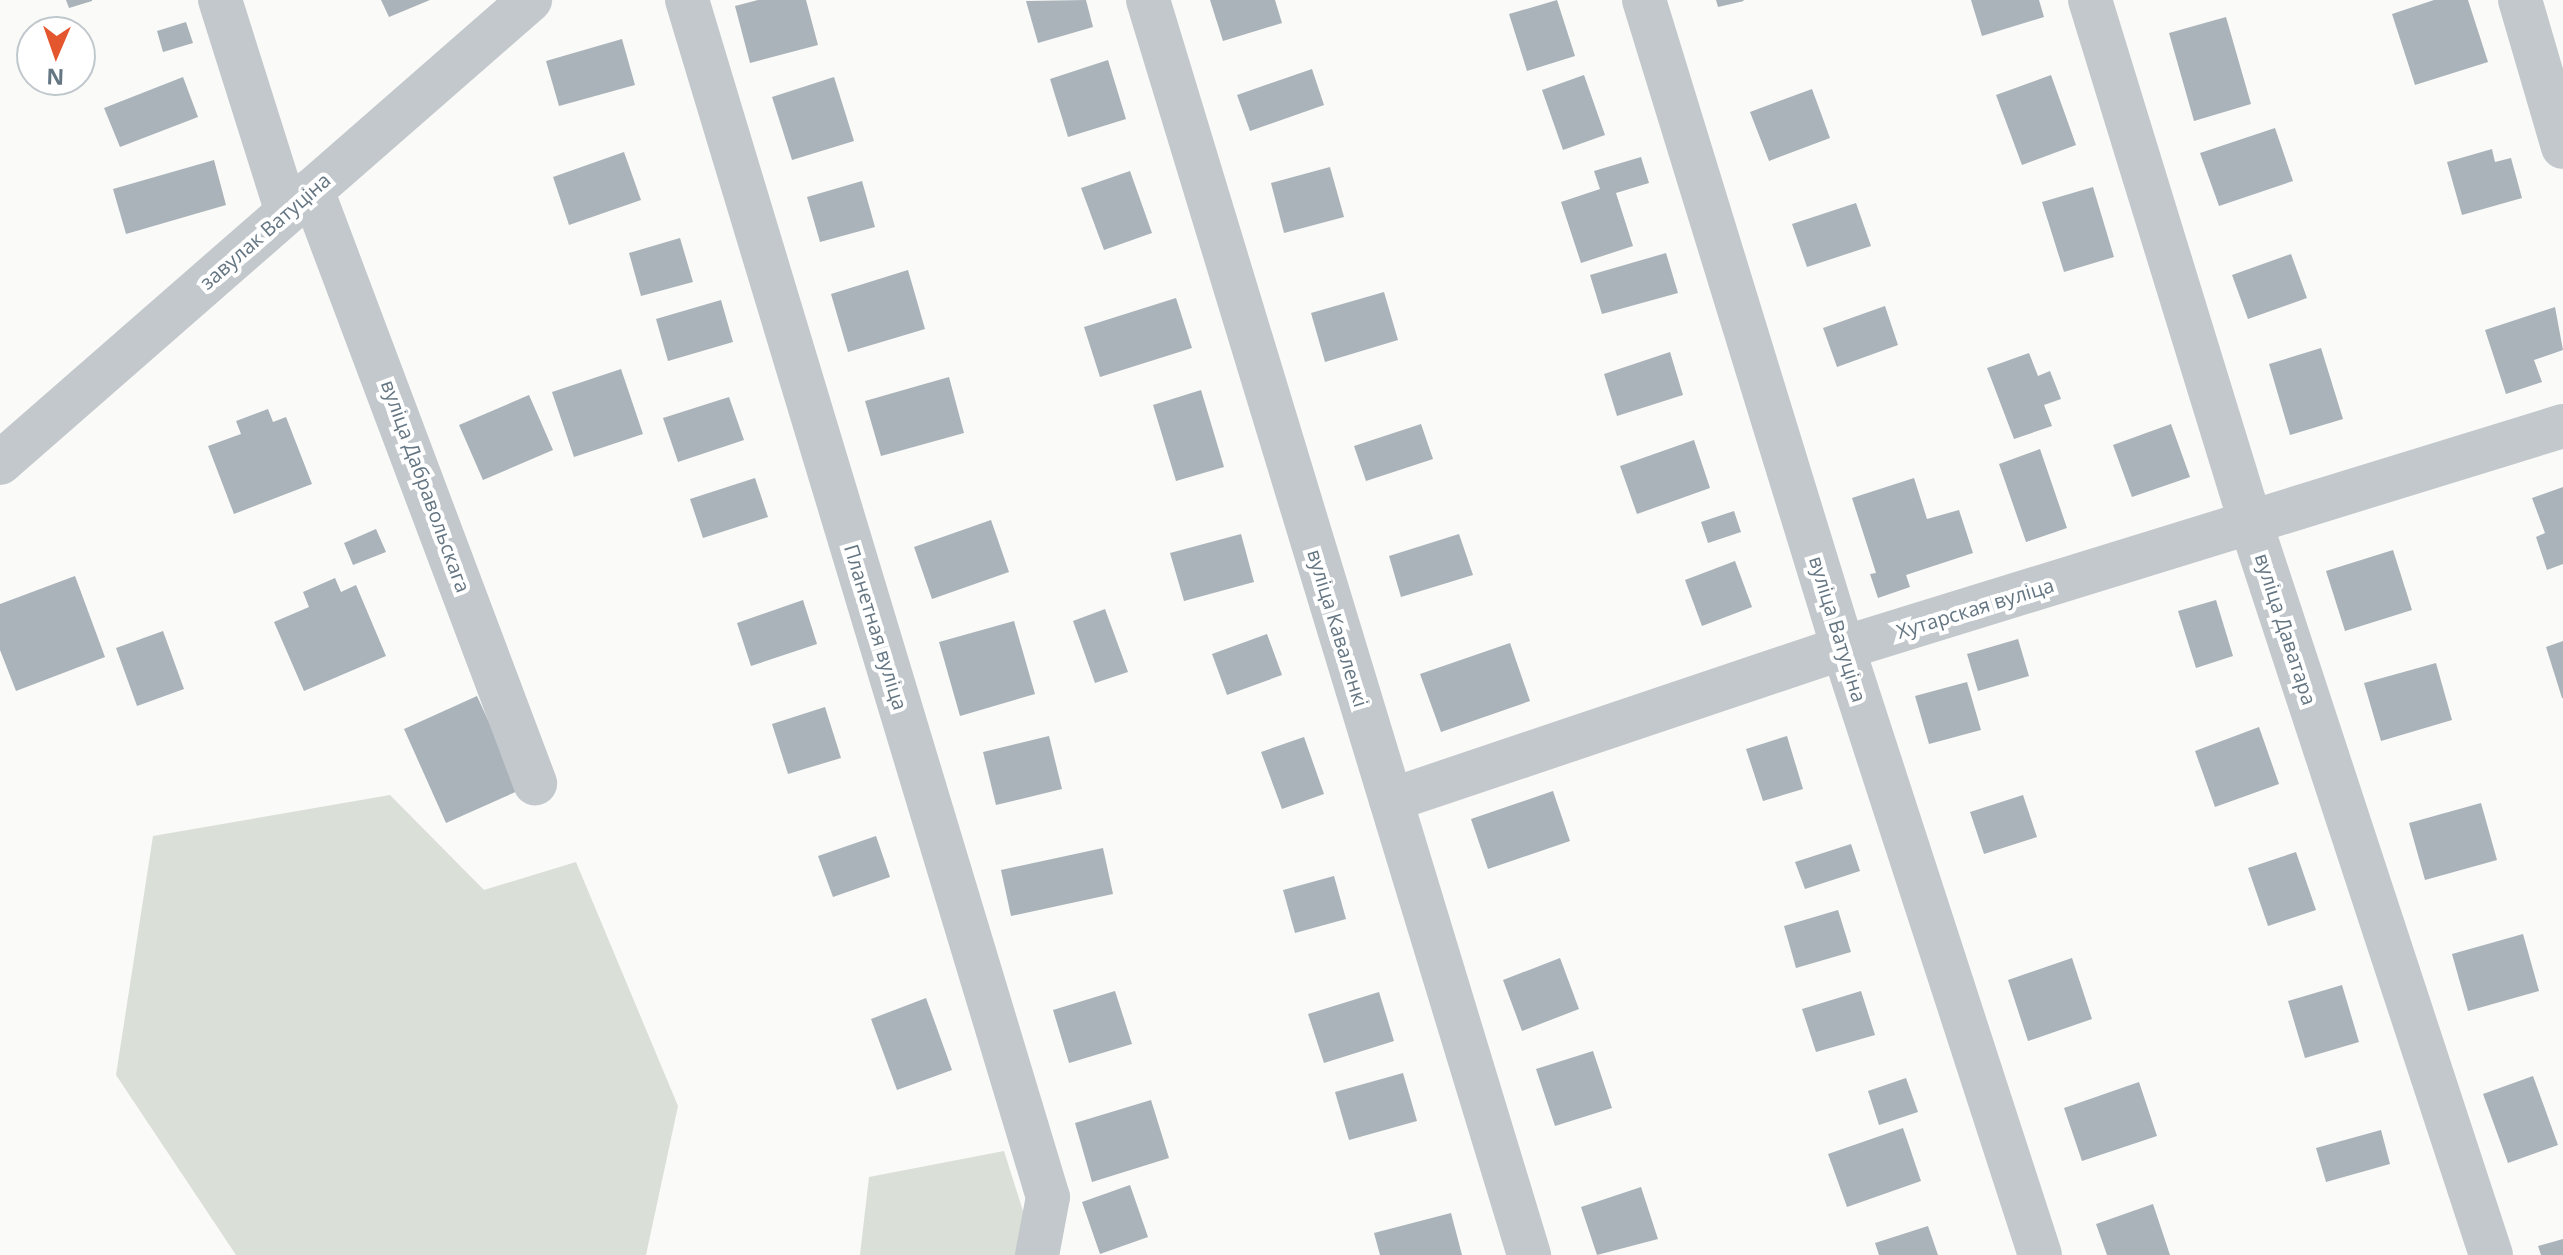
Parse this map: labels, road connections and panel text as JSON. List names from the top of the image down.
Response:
{
  "streets": {
    "street": [
      "завулак Ватуціна",
      "вуліца Дабравольскага",
      "Хутарская вуліца",
      "Планетная вуліца",
      "вуліца Каваленкі",
      "вуліца Ватуціна",
      "вуліца Даватара"
    ]
  },
  "crossings": [
    ["завулак Ватуціна", "вуліца Дабравольскага"],
    ["Хутарская вуліца", "вуліца Каваленкі"],
    ["Хутарская вуліца", "вуліца Ватуціна"],
    ["Хутарская вуліца", "вуліца Даватара"]
  ],
  "north": "bottom"
}
